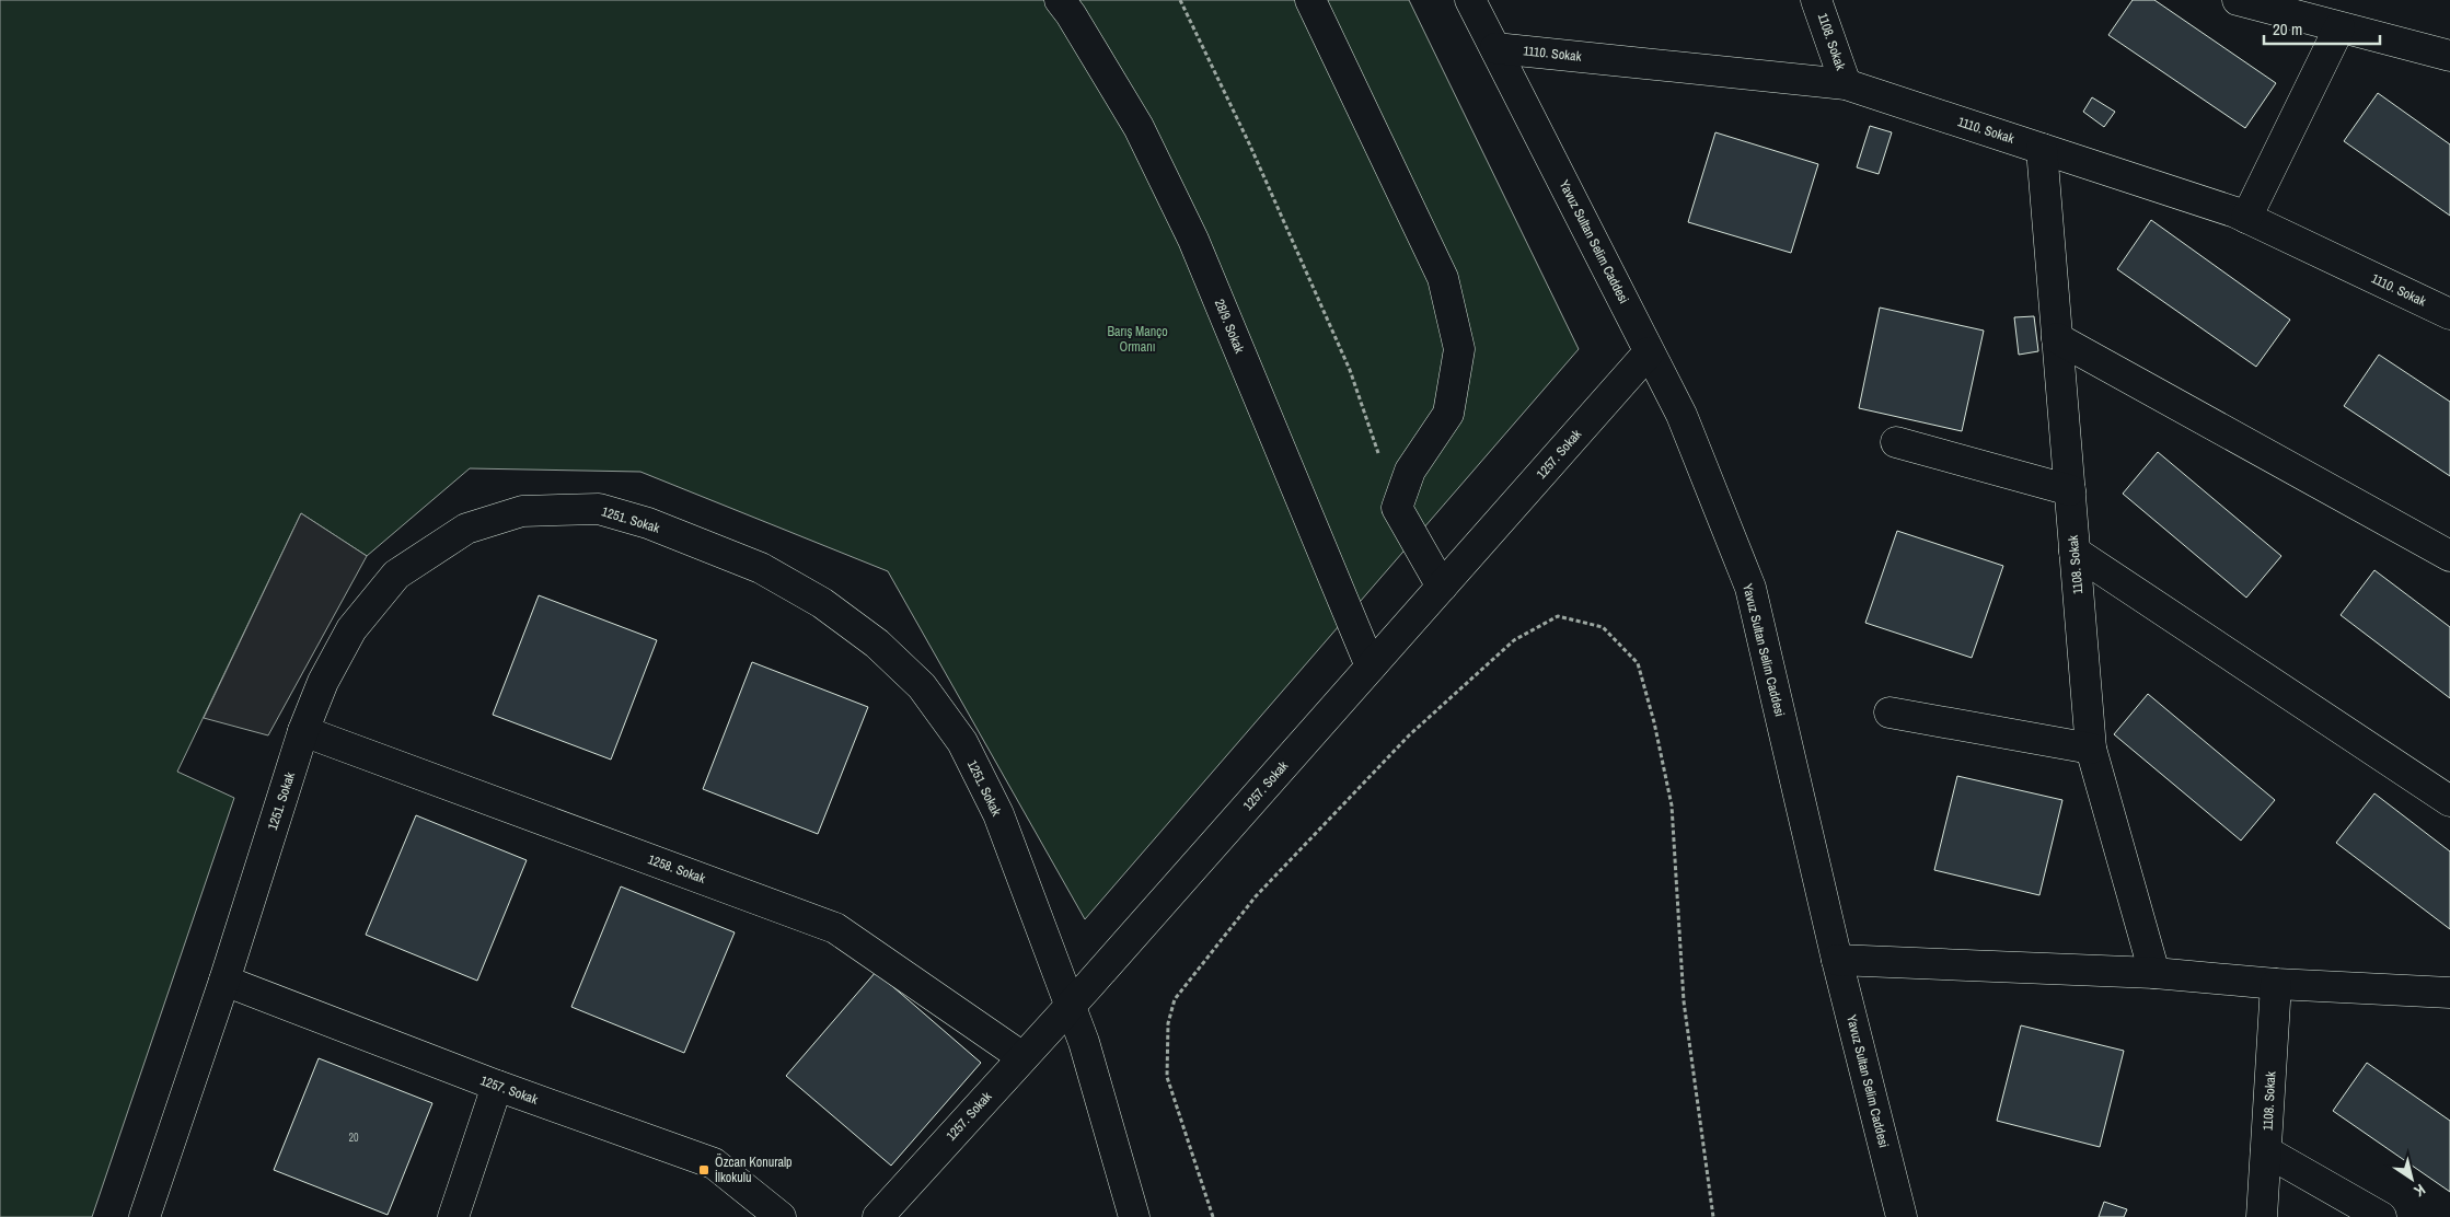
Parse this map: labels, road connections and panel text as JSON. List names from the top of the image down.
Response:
{
  "streets": {
    "street": [
      "1108. Sokak",
      "1110. Sokak",
      "Yavuz Sultan Selim Caddesi",
      "28/9. Sokak",
      "1257. Sokak",
      "1251. Sokak",
      "1258. Sokak"
    ]
  },
  "crossings": [
    ["1108. Sokak", "1110. Sokak"],
    ["1110. Sokak", "Yavuz Sultan Selim Caddesi"],
    ["Yavuz Sultan Selim Caddesi", "1257. Sokak"],
    ["28/9. Sokak", "1257. Sokak"],
    ["1257. Sokak", "1251. Sokak"],
    ["1257. Sokak", "1258. Sokak"],
    ["1251. Sokak", "1258. Sokak"]
  ],
  "parks": ["Barış Manço Ormanı"],
  "places": {
    "transit": ["Özcan Konuralp İlkokulu"]
  },
  "house_numbers": ["20"],
  "scale_bar": "20 m",
  "north": "bottom right"
}
